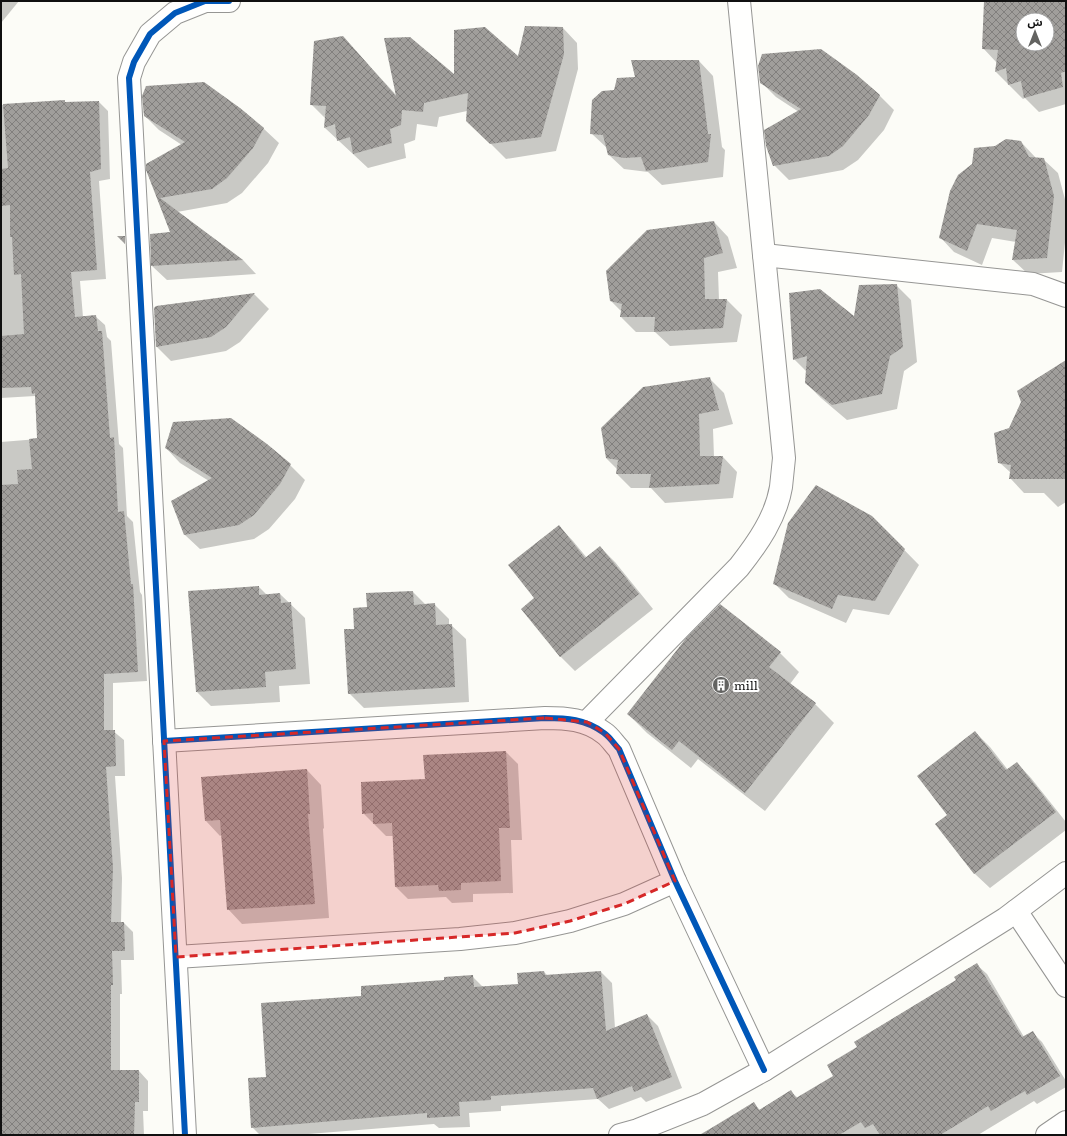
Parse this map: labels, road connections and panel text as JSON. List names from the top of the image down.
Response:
{
  "places": {
    "building": ["mill"]
  },
  "north": "top"
}
